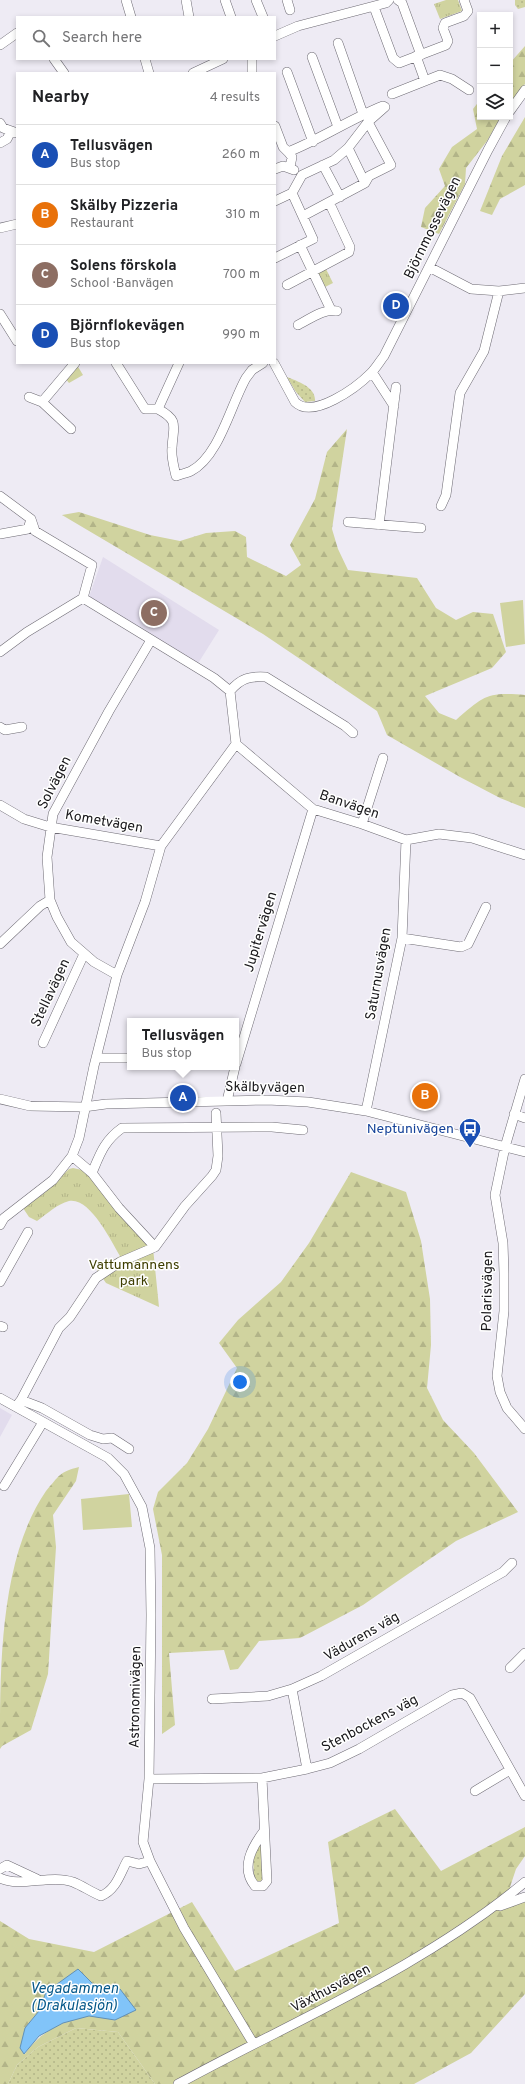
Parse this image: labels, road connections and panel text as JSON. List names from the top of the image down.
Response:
{
  "streets": {
    "street": [
      "Björnmossevägen",
      "Solvägen",
      "Banvägen",
      "Kometvägen",
      "Jupitervägen",
      "Saturnusvägen",
      "Stellavägen",
      "Skälbyvägen",
      "Polarisvägen",
      "Vädurens väg",
      "Astronomivägen",
      "Stenbockens väg",
      "Växthusvägen"
    ]
  },
  "crossings": [
    ["Solvägen", "Kometvägen"],
    ["Solvägen", "Stellavägen"],
    ["Banvägen", "Jupitervägen"],
    ["Banvägen", "Saturnusvägen"],
    ["Saturnusvägen", "Skälbyvägen"],
    ["Skälbyvägen", "Polarisvägen"],
    ["Astronomivägen", "Stenbockens väg"],
    ["Astronomivägen", "Växthusvägen"]
  ],
  "water": ["Vegadammen (Drakulasjön)"],
  "parks": ["Vattumannens park"],
  "places": {
    "bus stop": ["Neptunivägen"]
  },
  "page": {
    "map_buttons": ["+", "−"],
    "search": "Search here",
    "heading": ["Nearby", "4 results"],
    "list": [
      {
        "mark": "A",
        "name": "Tellusvägen",
        "note": "Bus stop",
        "value": "260 m"
      },
      {
        "mark": "B",
        "name": "Skälby Pizzeria",
        "note": "Restaurant",
        "value": "310 m"
      },
      {
        "mark": "C",
        "name": "Solens förskola",
        "note": "School · Banvägen",
        "value": "700 m"
      },
      {
        "mark": "D",
        "name": "Björnflokevägen",
        "note": "Bus stop",
        "value": "990 m"
      }
    ],
    "pins": [
      "D",
      "C",
      "B",
      "A"
    ],
    "popup": ["Tellusvägen", "Bus stop"]
  }
}
